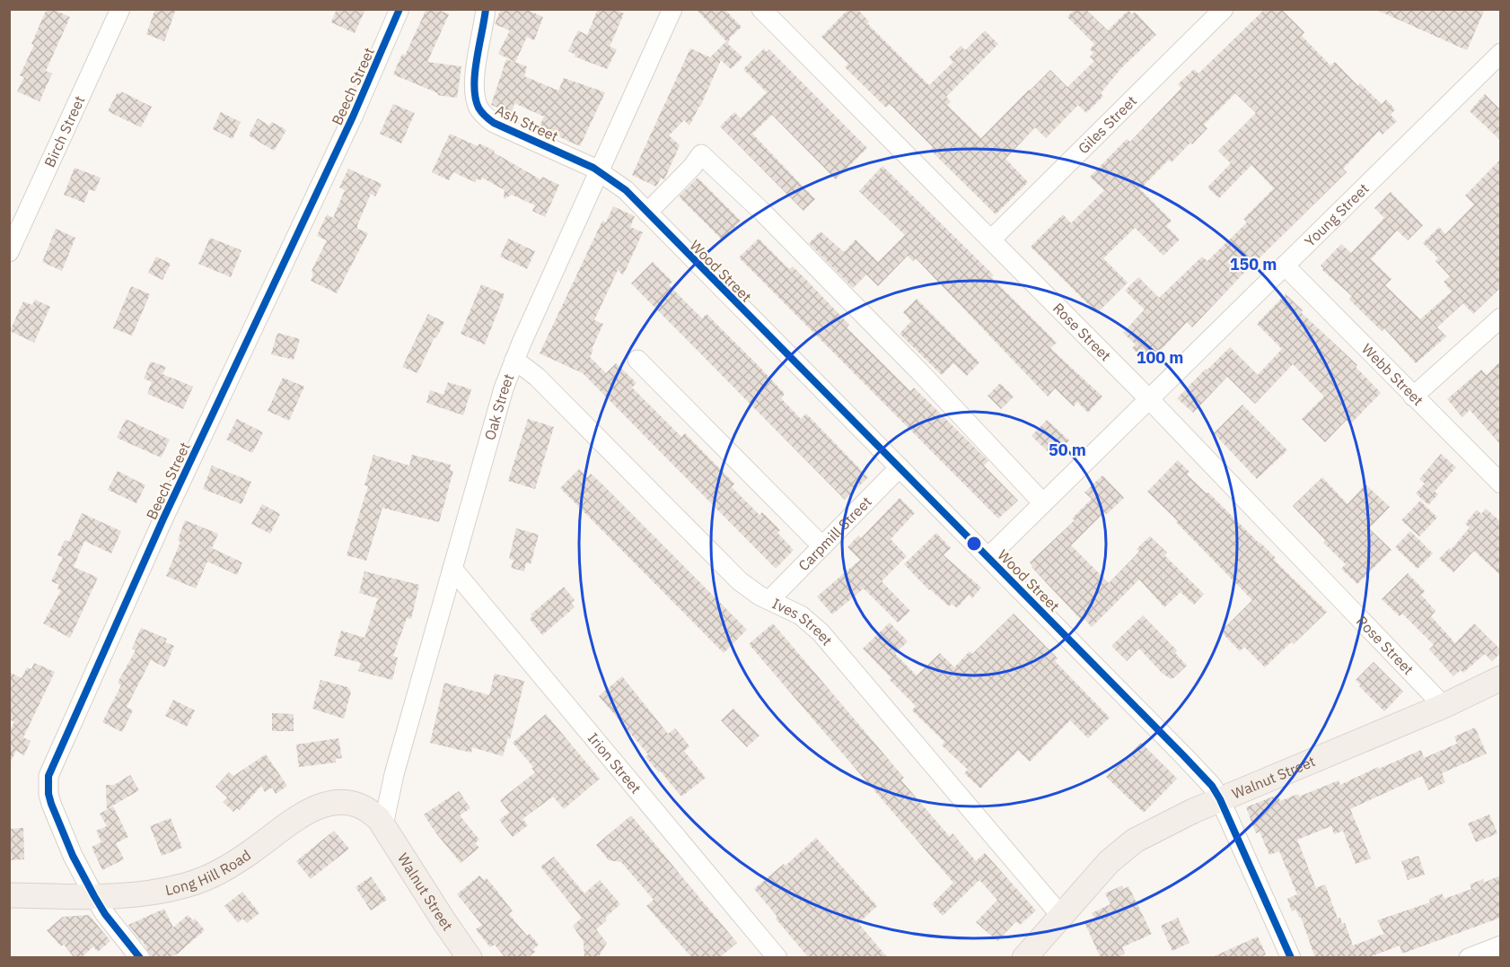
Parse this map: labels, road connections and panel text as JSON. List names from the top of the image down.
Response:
{
  "streets": {
    "main road": ["Walnut Street", "Long Hill Road"],
    "street": [
      "Beech Street",
      "Ash Street",
      "Giles Street",
      "Birch Street",
      "Young Street",
      "Wood Street",
      "Rose Street",
      "Webb Street",
      "Oak Street",
      "Carpmill Street",
      "Ives Street",
      "Irion Street"
    ]
  },
  "crossings": [
    ["Beech Street", "Long Hill Road"],
    ["Ash Street", "Wood Street"],
    ["Ash Street", "Oak Street"],
    ["Giles Street", "Rose Street"],
    ["Young Street", "Wood Street"],
    ["Young Street", "Rose Street"],
    ["Young Street", "Webb Street"],
    ["Wood Street", "Oak Street"],
    ["Wood Street", "Carpmill Street"],
    ["Wood Street", "Walnut Street"],
    ["Rose Street", "Walnut Street"],
    ["Oak Street", "Ives Street"],
    ["Oak Street", "Irion Street"],
    ["Oak Street", "Walnut Street"],
    ["Oak Street", "Long Hill Road"],
    ["Carpmill Street", "Ives Street"],
    ["Ives Street", "Walnut Street"],
    ["Walnut Street", "Long Hill Road"]
  ],
  "rings": ["150 m", "100 m", "50 m"]
}
